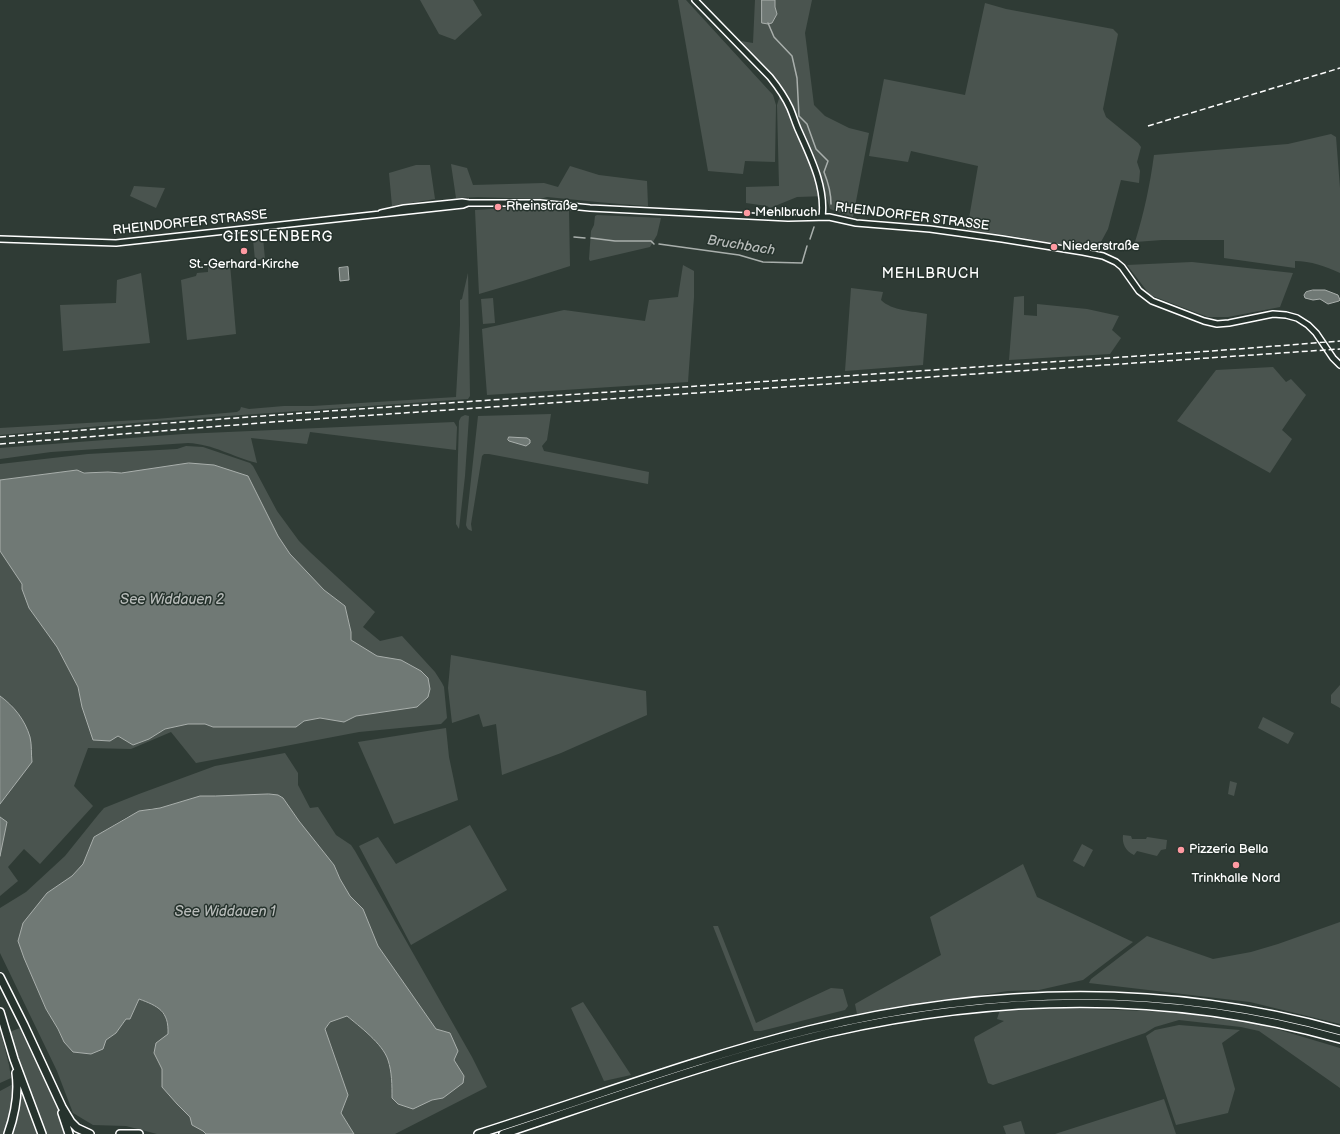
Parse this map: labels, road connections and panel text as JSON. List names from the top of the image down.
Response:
{
  "streets": {
    "main road": ["RHEINDORFER STRASSE"]
  },
  "districts": ["GIESLENBERG", "MEHLBRUCH"],
  "water": ["Bruchbach", "See Widdauen 2", "See Widdauen 1"],
  "places": [
    "Rheinstraße",
    "Mehlbruch",
    "Niederstraße",
    "St.-Gerhard-Kirche",
    "Pizzeria Bella",
    "Trinkhalle Nord"
  ]
}
